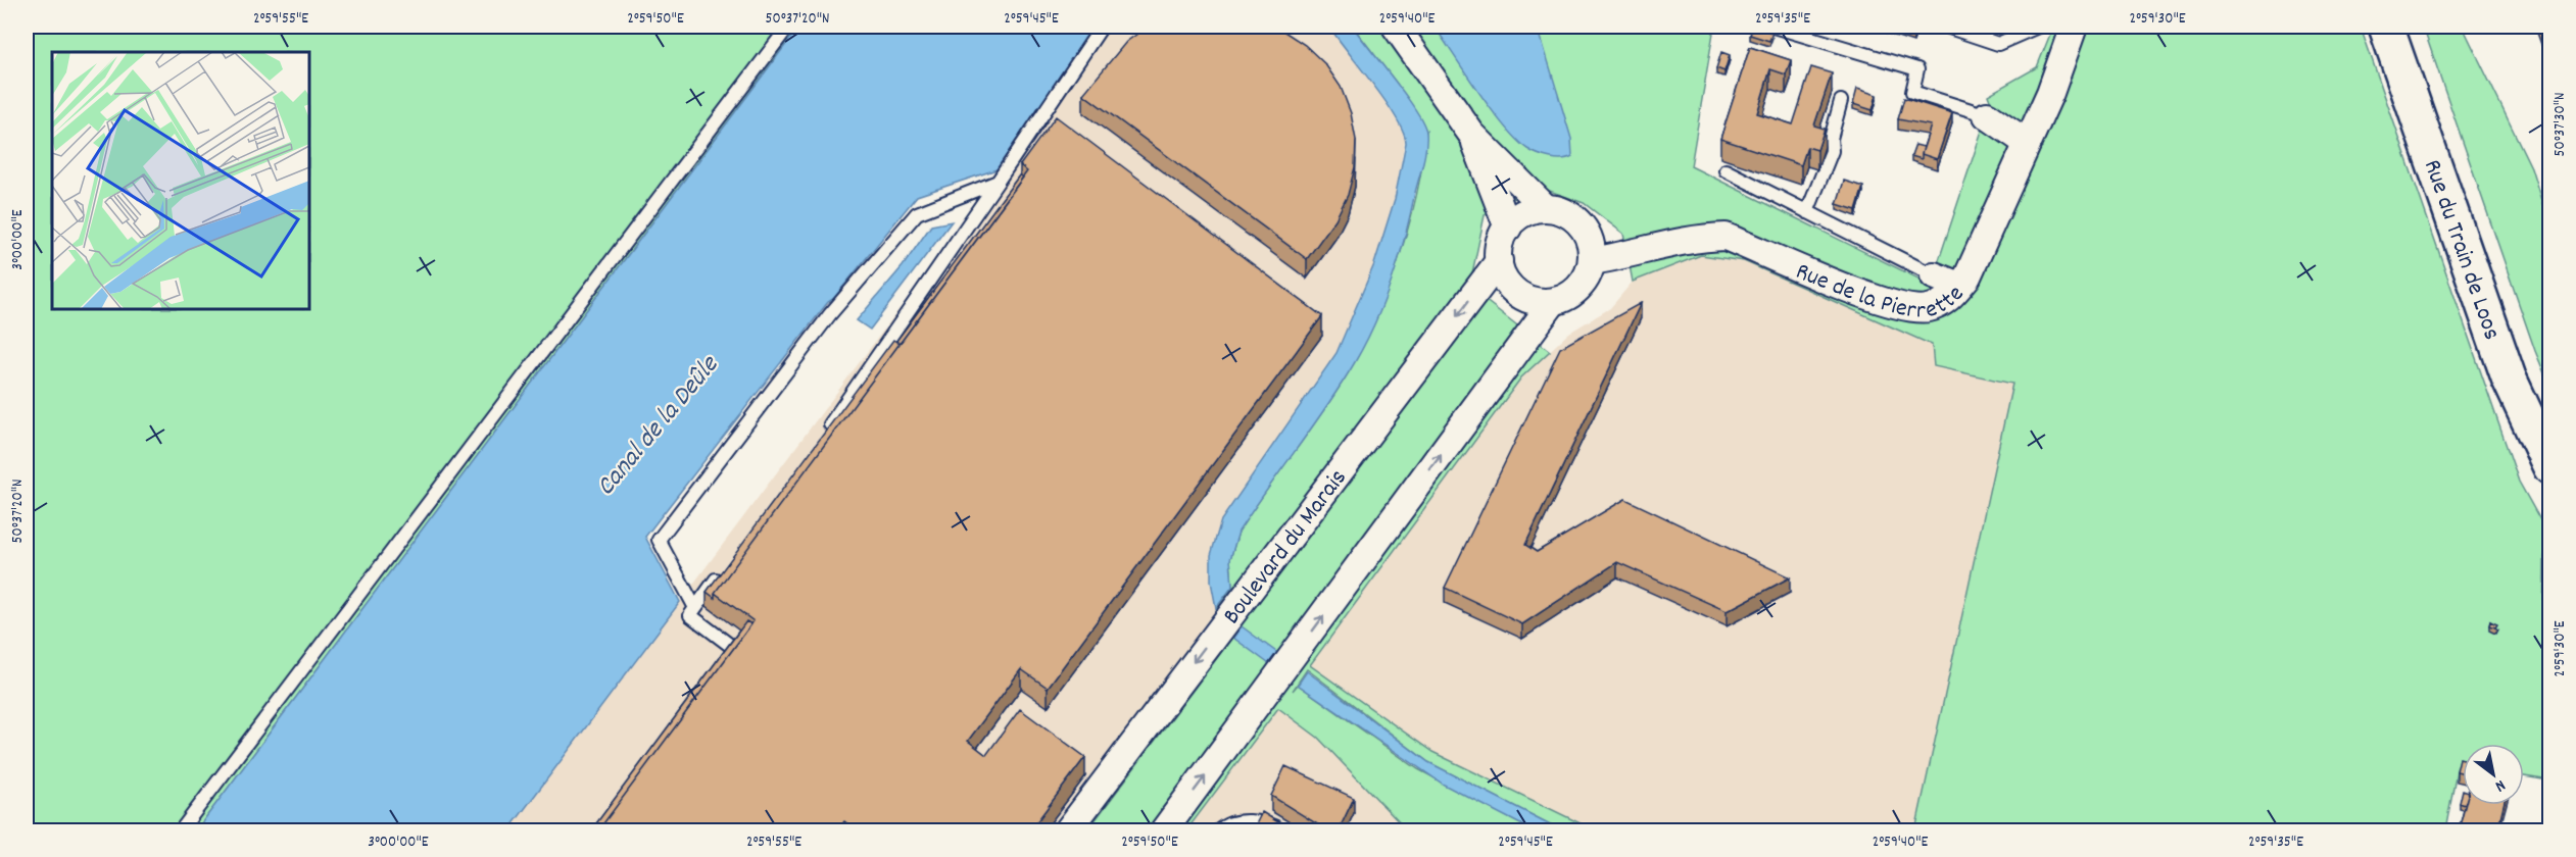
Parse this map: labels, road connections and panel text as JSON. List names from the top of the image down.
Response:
{
  "streets": {
    "street": ["Rue du Train de Loos", "Rue de la Pierrette", "Boulevard du Marais"]
  },
  "crossings": [
    ["Rue de la Pierrette", "Boulevard du Marais"]
  ],
  "water": ["Canal de la Deûle"],
  "north": "bottom right",
  "coordinates": [
    "2°59'55\"E",
    "2°59'50\"E",
    "50°37'20\"N",
    "2°59'45\"E",
    "2°59'40\"E",
    "2°59'35\"E",
    "2°59'30\"E",
    "50°37'30\"N",
    "3°00'00\"E"
  ]
}
